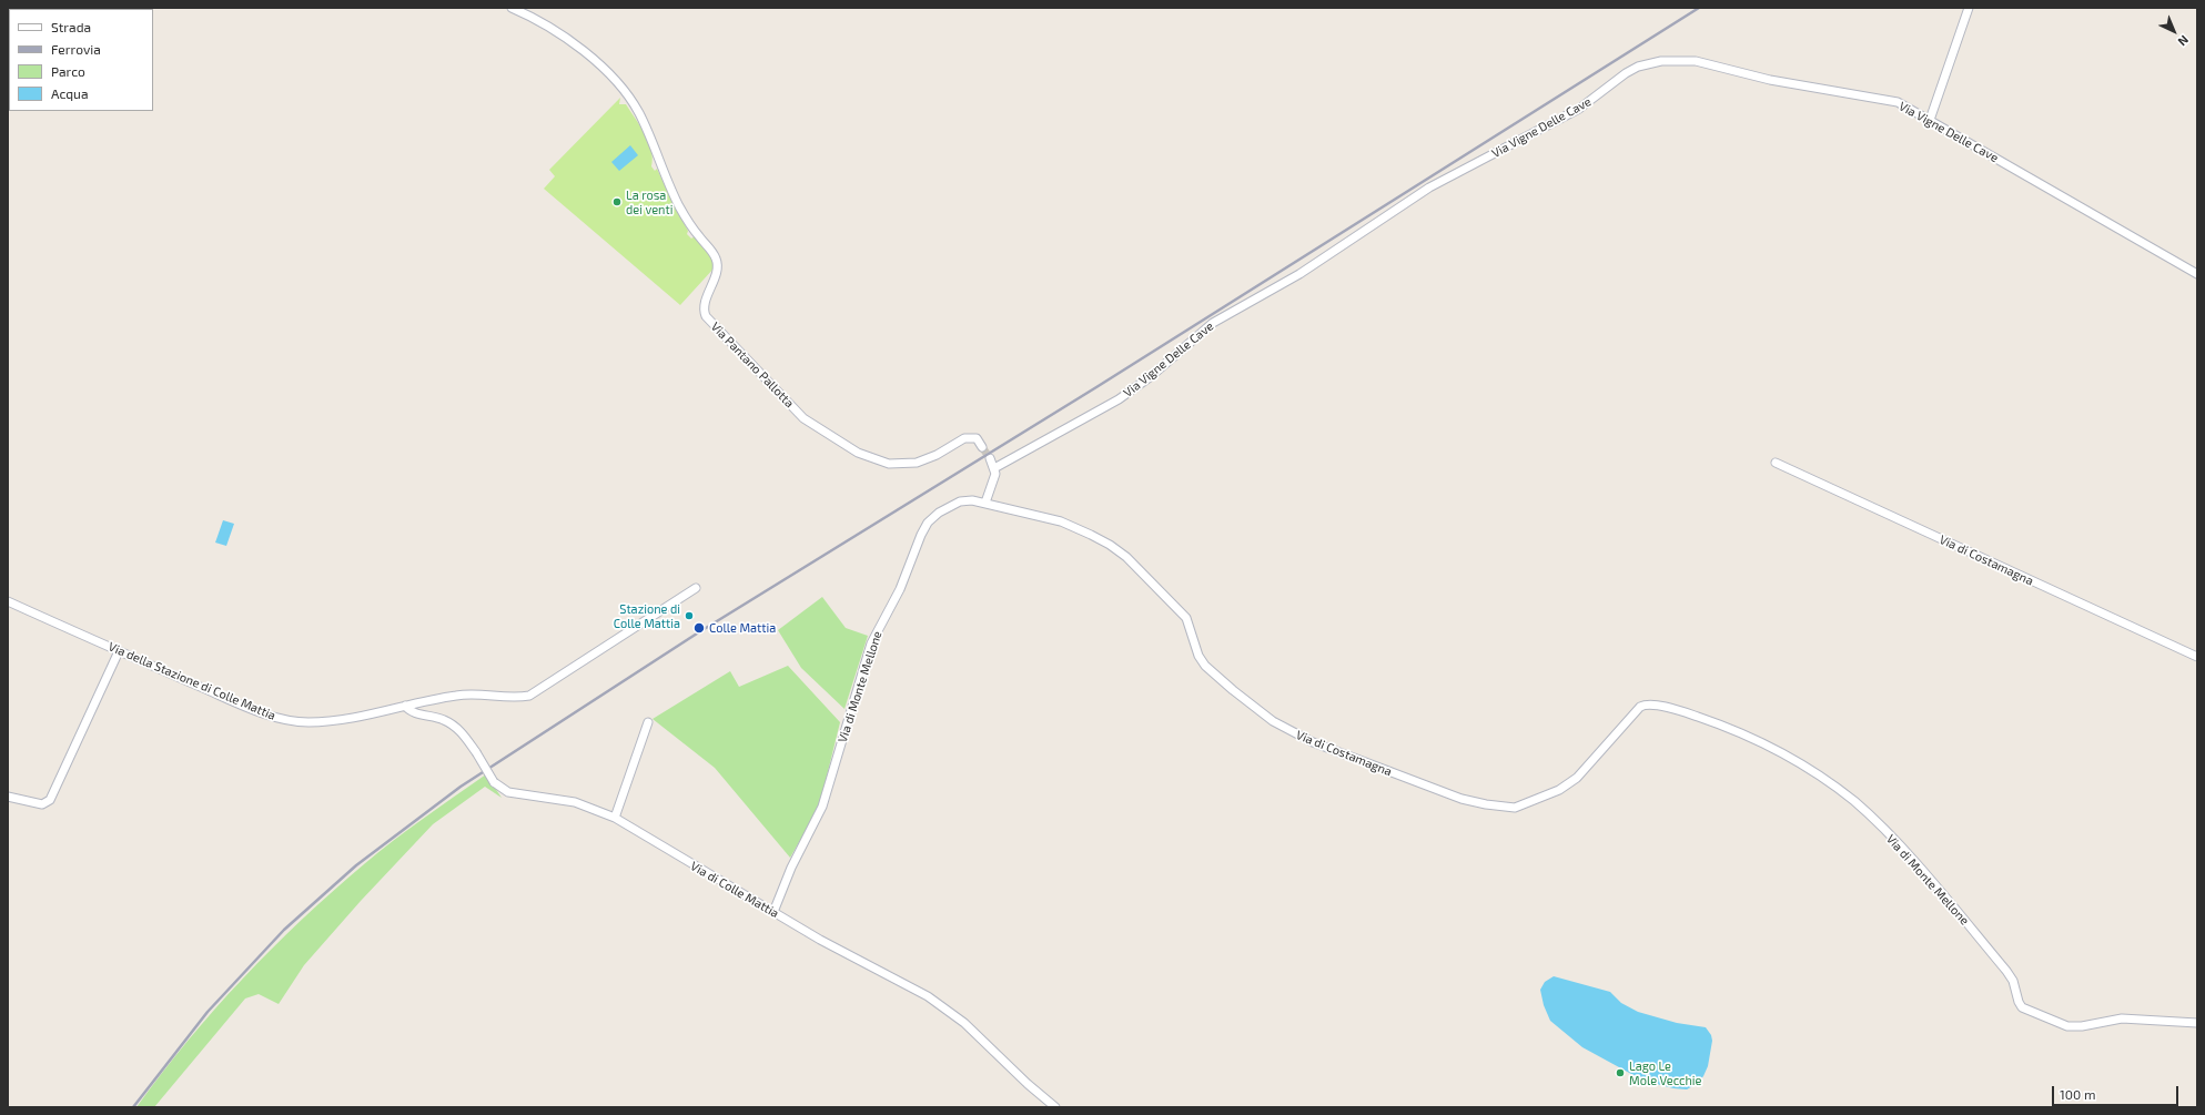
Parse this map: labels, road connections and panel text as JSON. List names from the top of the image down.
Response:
{
  "streets": {
    "street": [
      "Via Vigne Delle Cave",
      "Via Pantano Pallotta",
      "Via di Costamagna",
      "Via della Stazione di Colle Mattia",
      "Via di Monte Mellone",
      "Via di Colle Mattia"
    ]
  },
  "crossings": [
    ["Via di Costamagna", "Via di Monte Mellone"],
    ["Via della Stazione di Colle Mattia", "Via di Colle Mattia"],
    ["Via di Monte Mellone", "Via di Colle Mattia"]
  ],
  "places": [
    "La rosa dei venti",
    "Stazione di Colle Mattia",
    "Colle Mattia",
    "Lago Le Mole Vecchie"
  ],
  "legend": [
    "Strada",
    "Ferrovia",
    "Parco",
    "Acqua"
  ],
  "scale_bar": "100 m",
  "north": "bottom right"
}
